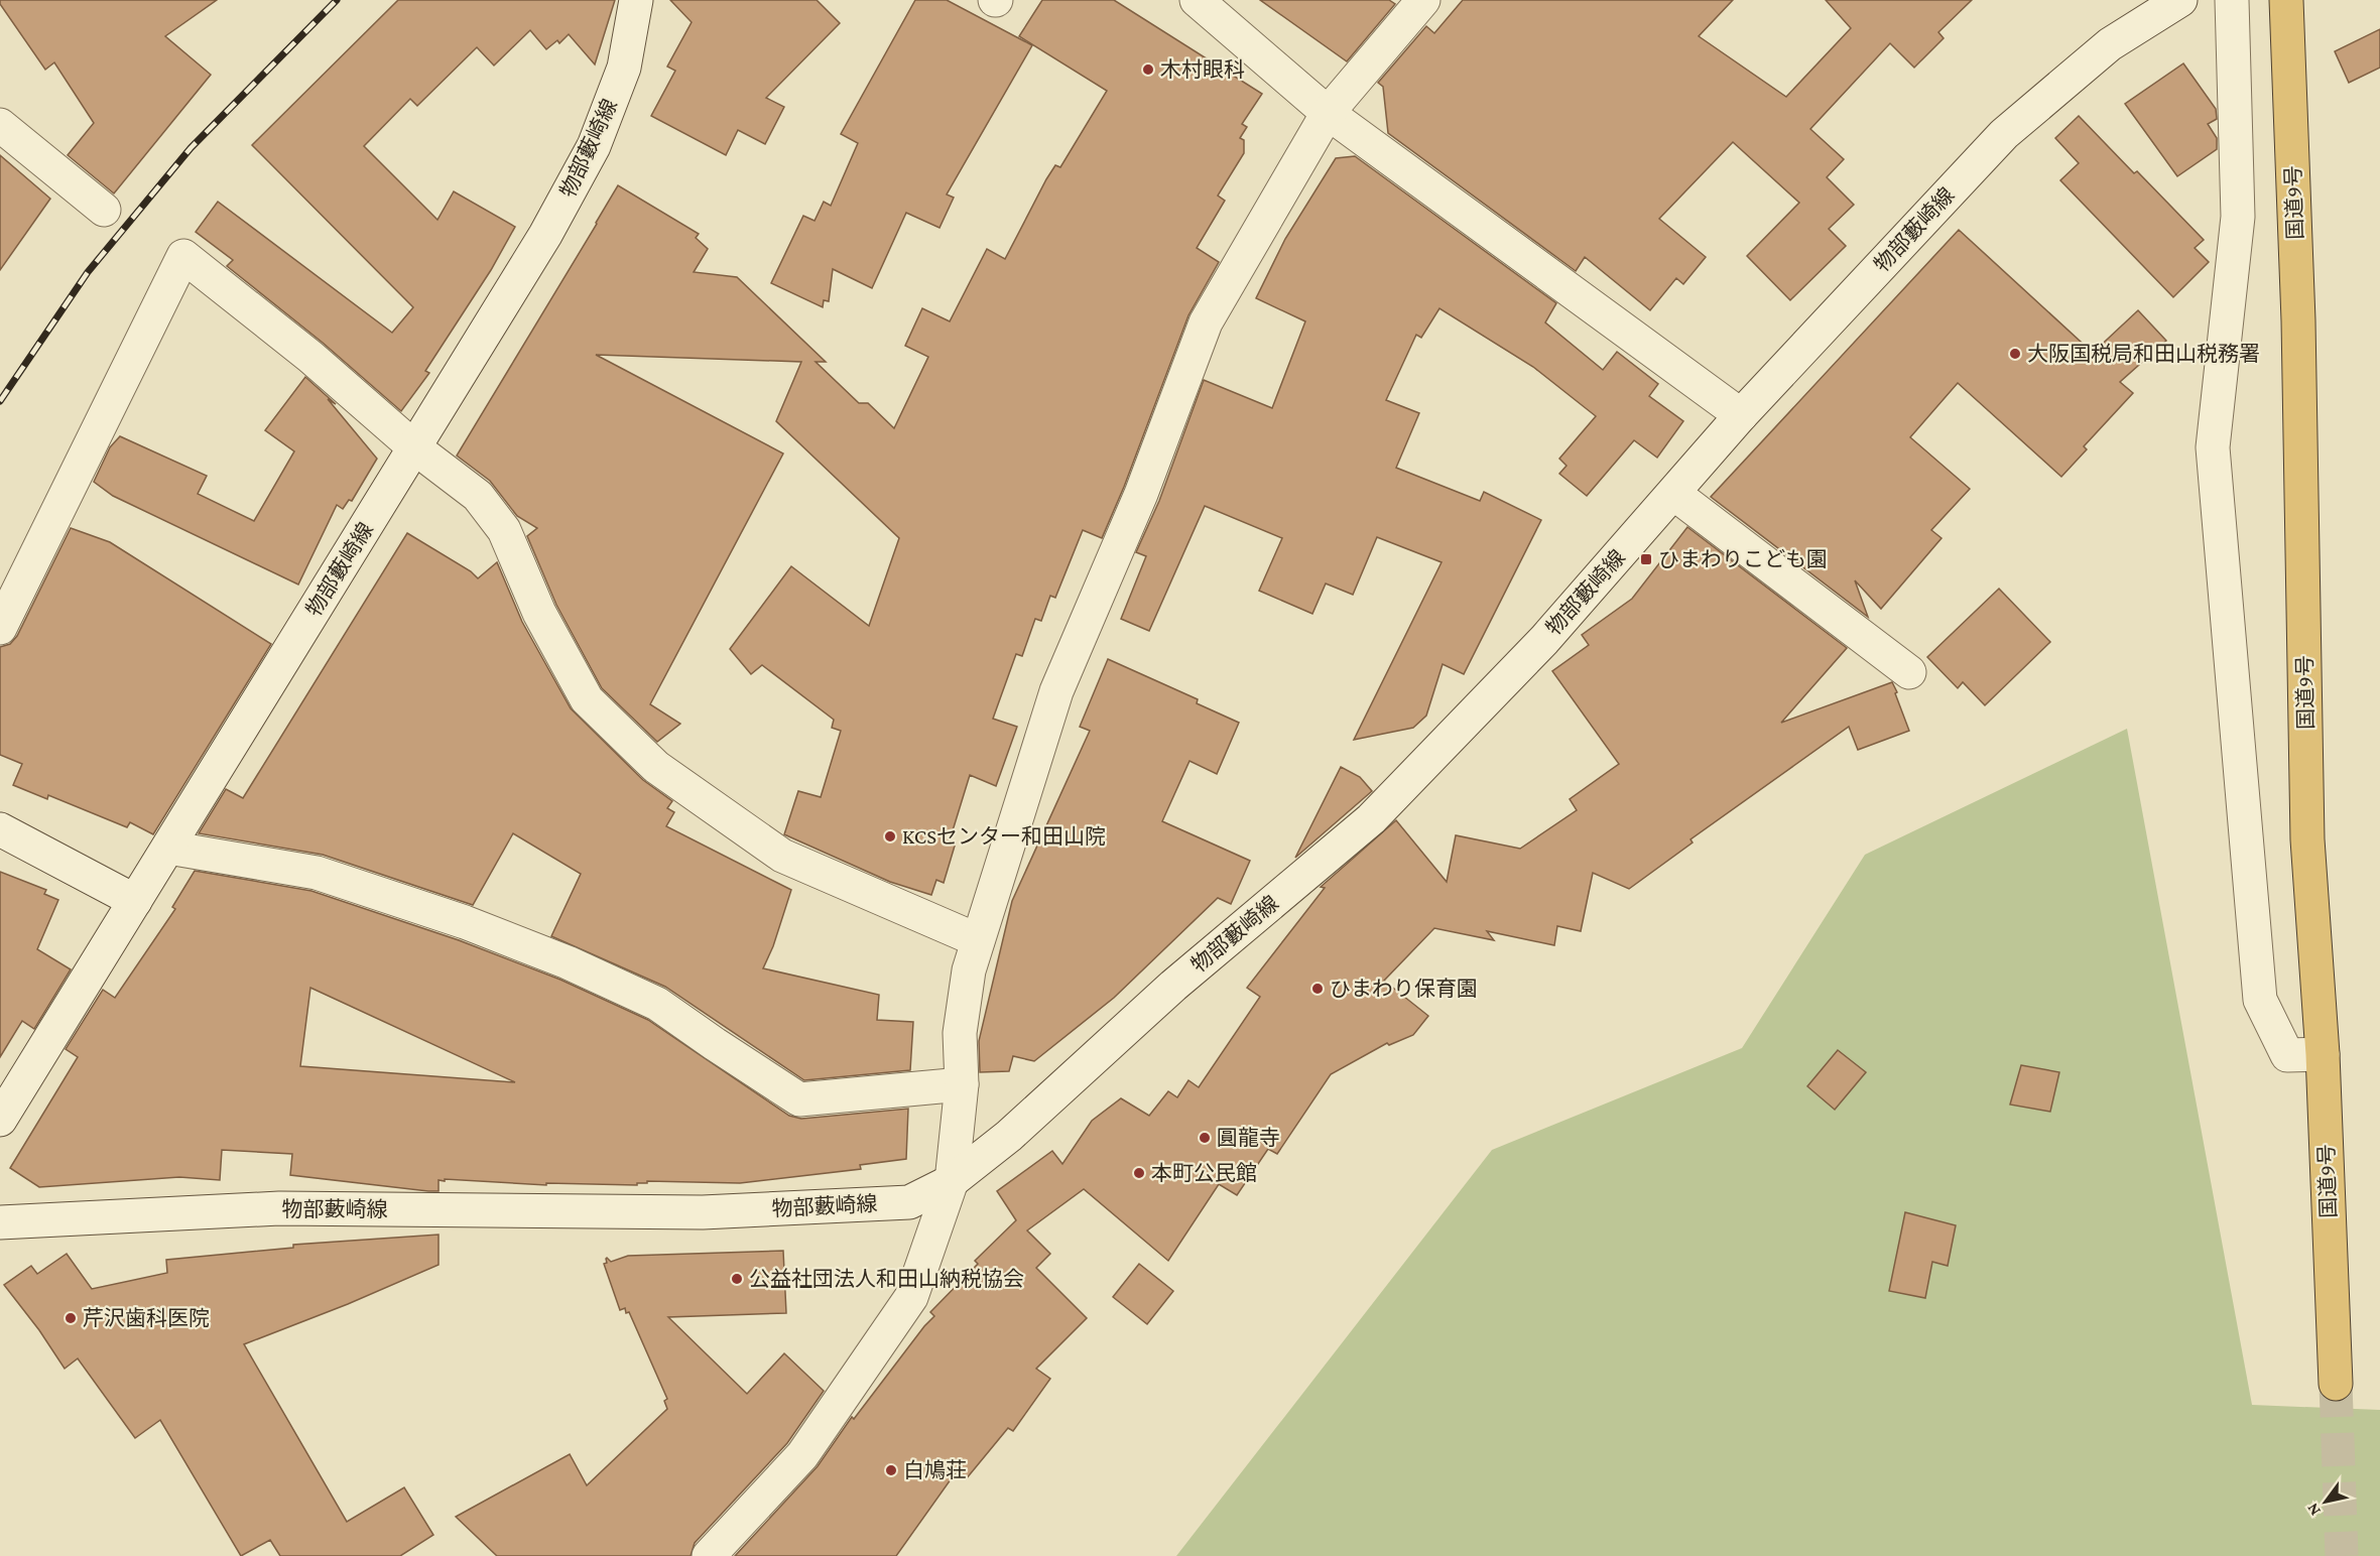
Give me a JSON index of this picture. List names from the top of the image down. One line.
{"streets":{"highway":["国道9号"],"street":["物部藪崎線"]},"places":{"other":["木村眼科","大阪国税局和田山税務署","KCSセンター和田山院","ひまわり保育園","圓龍寺","本町公民館","公益社団法人和田山納税協会","芹沢歯科医院","白鳩荘"],"transit":["ひまわりこども園"]},"north":"bottom left"}
